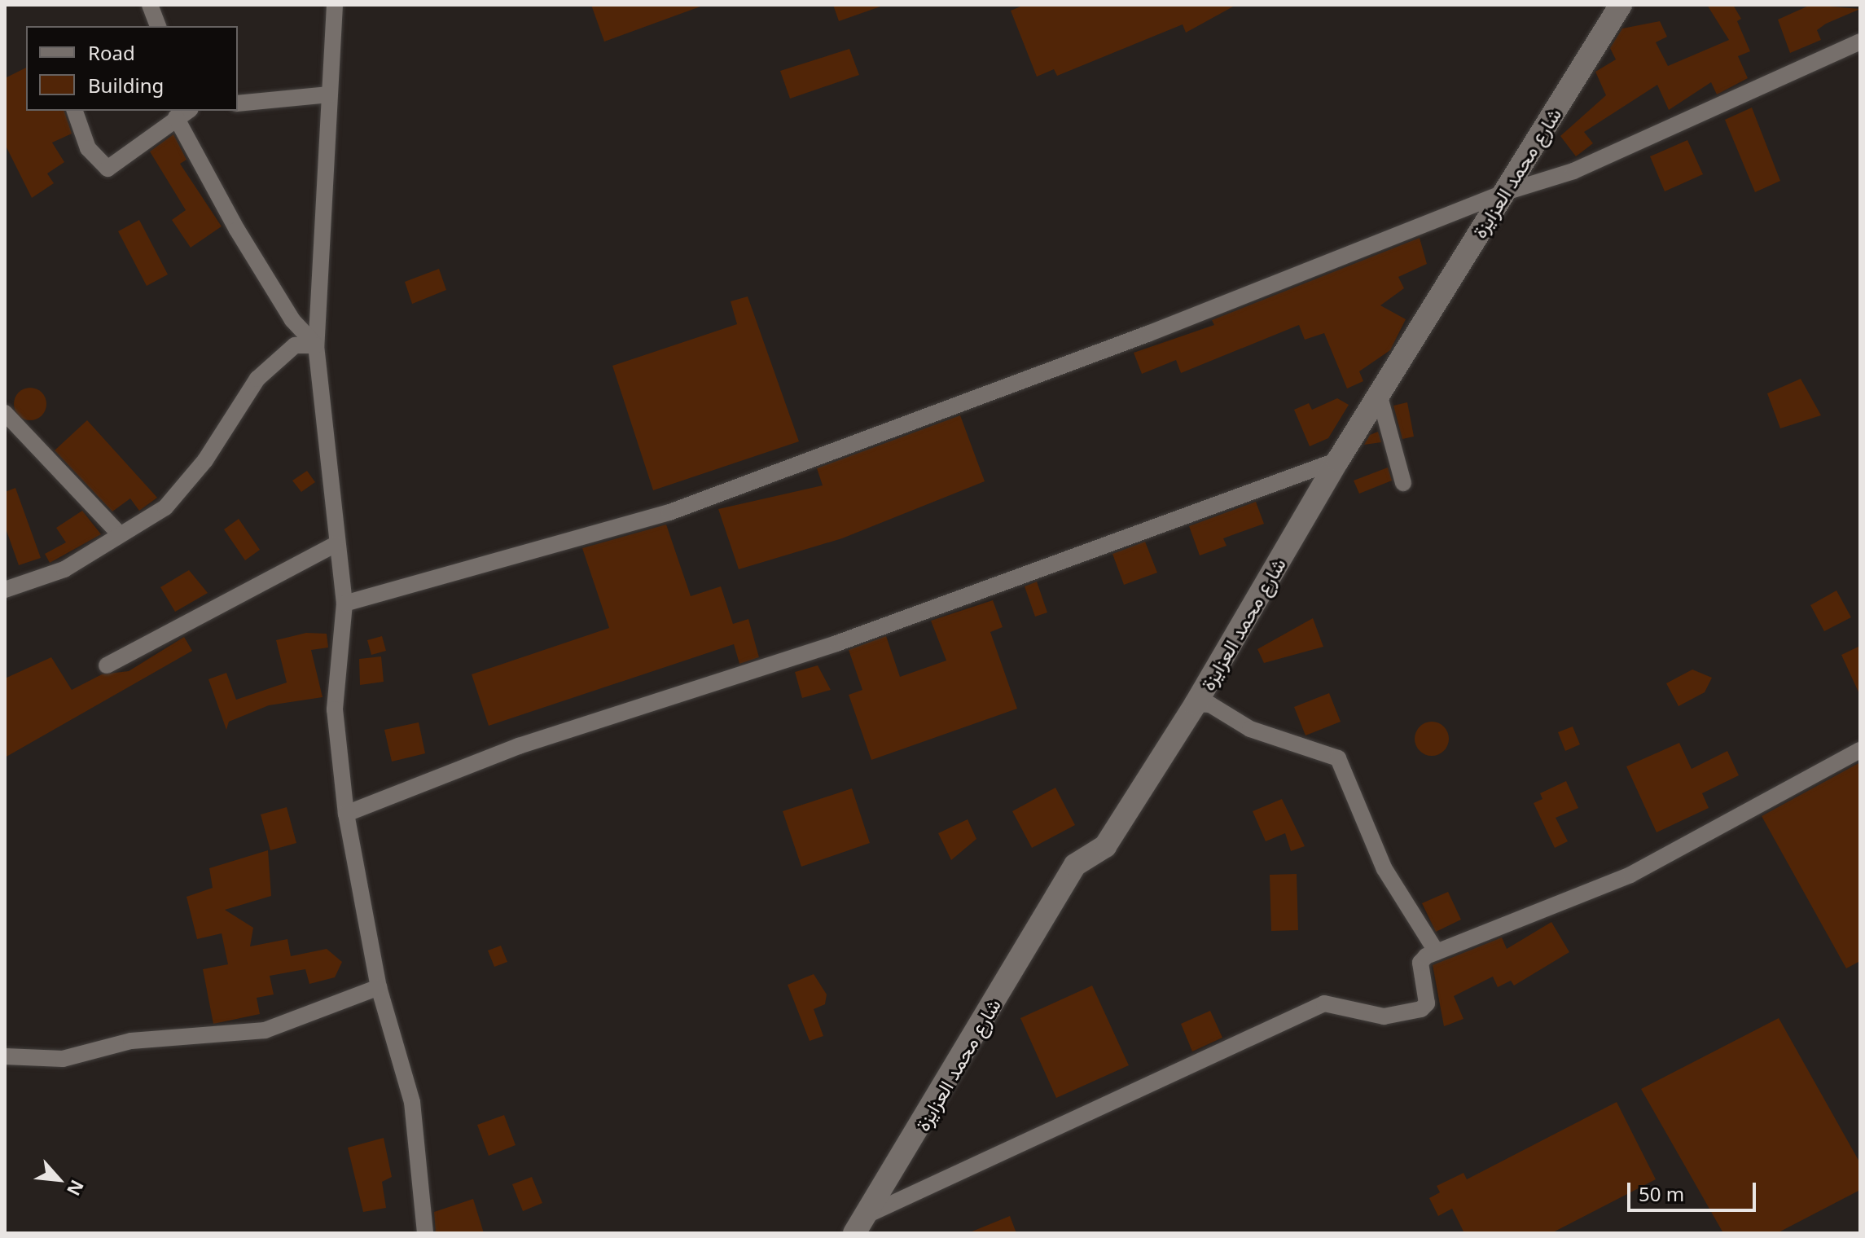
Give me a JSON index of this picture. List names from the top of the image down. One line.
{"streets":{"main road":["شارع محمد العزايزة"]},"legend":["Road","Building"],"scale_bar":"50 m","north":"bottom right"}
